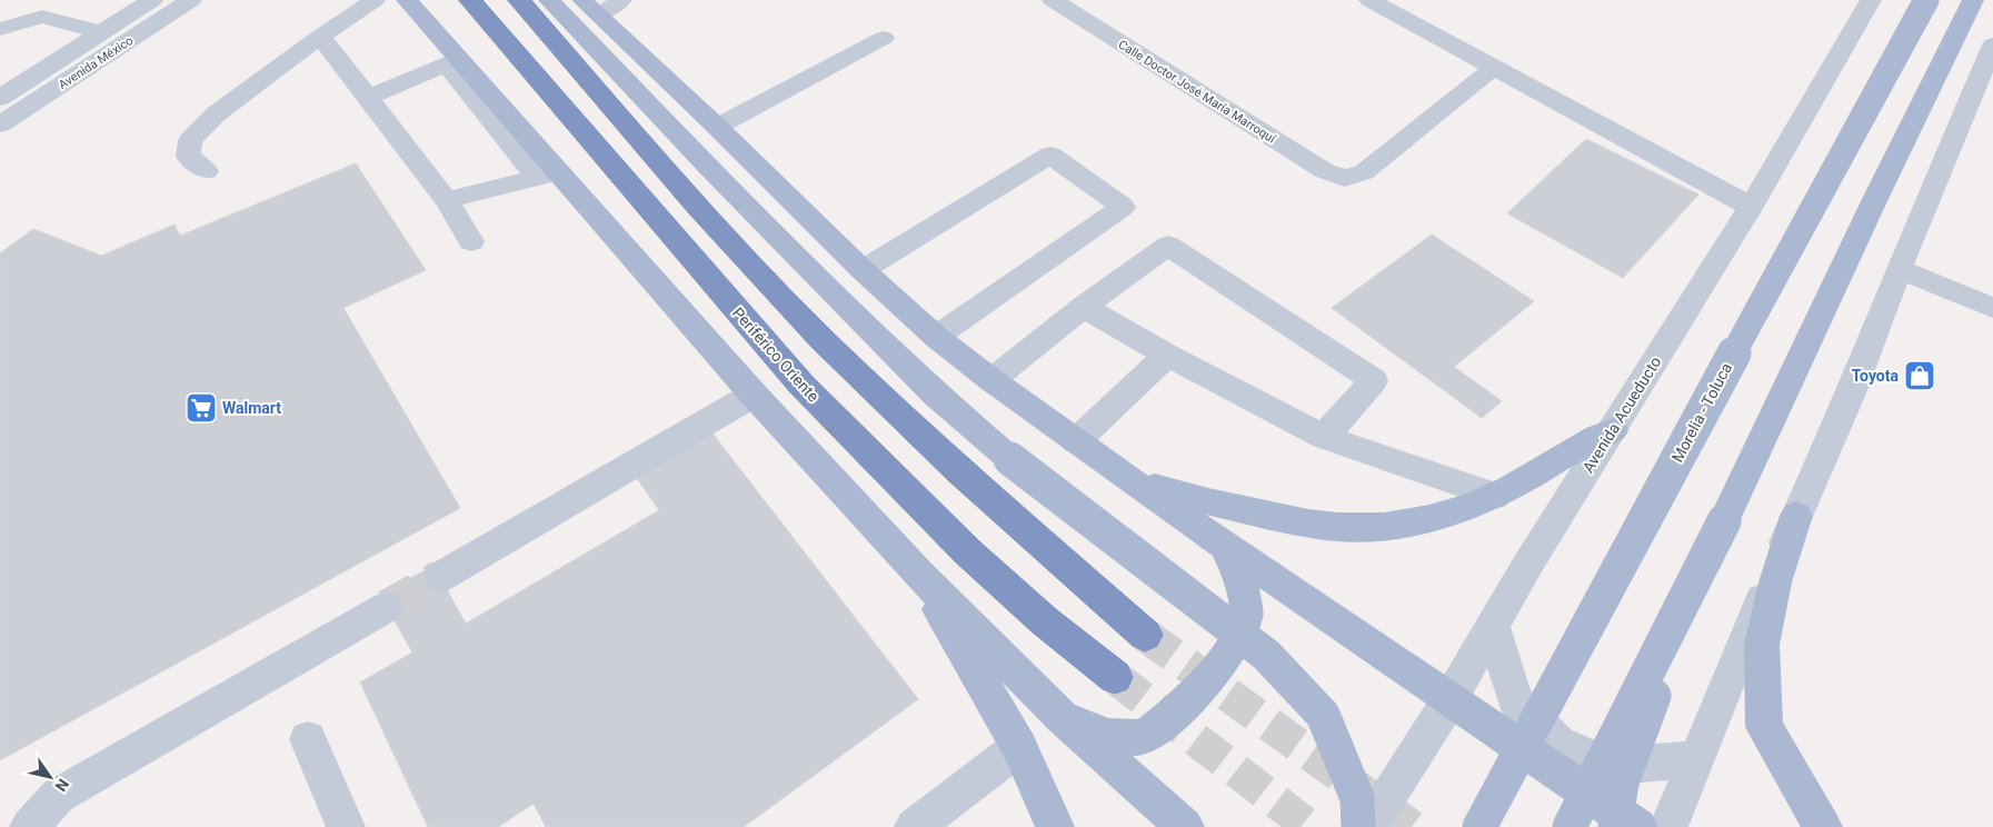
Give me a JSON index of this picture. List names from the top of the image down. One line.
{"streets":{"highway":["Periférico Oriente"],"main road":["Morelia - Toluca"],"street":["Avenida México","Calle Doctor José María Marroquí","Avenida Acueducto"]},"places":{"shop":["Toyota"],"supermarket":["Walmart"]},"north":"bottom right"}
